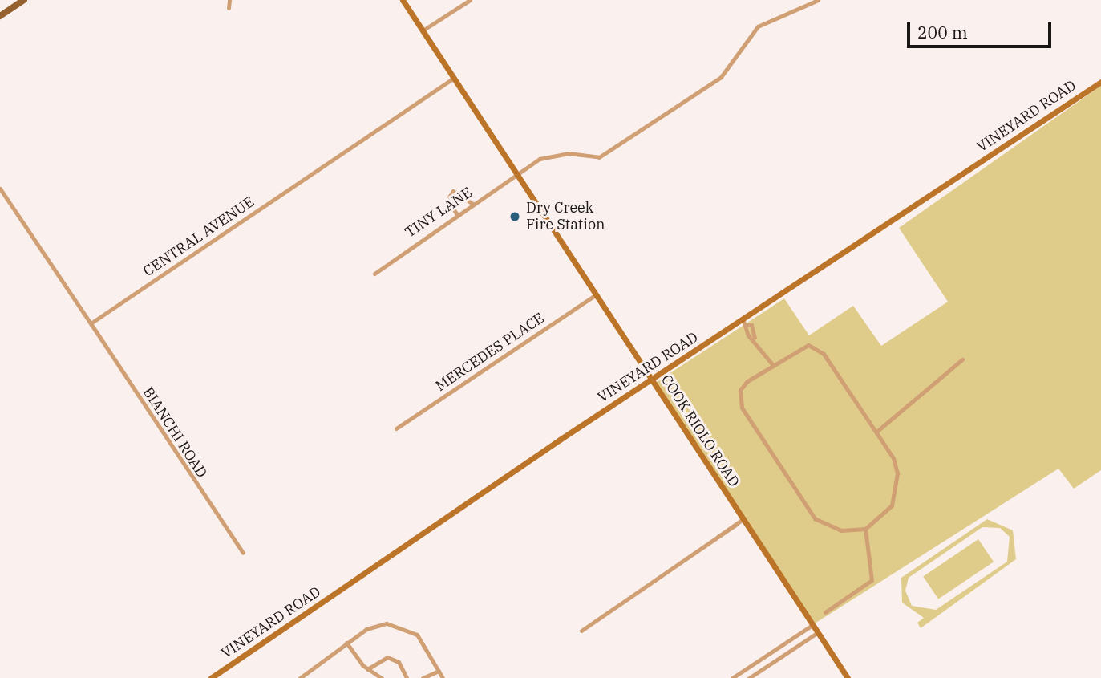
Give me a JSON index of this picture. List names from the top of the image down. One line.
{"streets":{"street":["VINEYARD ROAD","TINY LANE","CENTRAL AVENUE","MERCEDES PLACE","COOK RIOLO ROAD","BIANCHI ROAD"]},"crossings":[["VINEYARD ROAD","COOK RIOLO ROAD"],["TINY LANE","COOK RIOLO ROAD"],["CENTRAL AVENUE","COOK RIOLO ROAD"],["CENTRAL AVENUE","BIANCHI ROAD"],["MERCEDES PLACE","COOK RIOLO ROAD"]],"places":["Dry Creek Fire Station"],"scale_bar":"200 m"}
